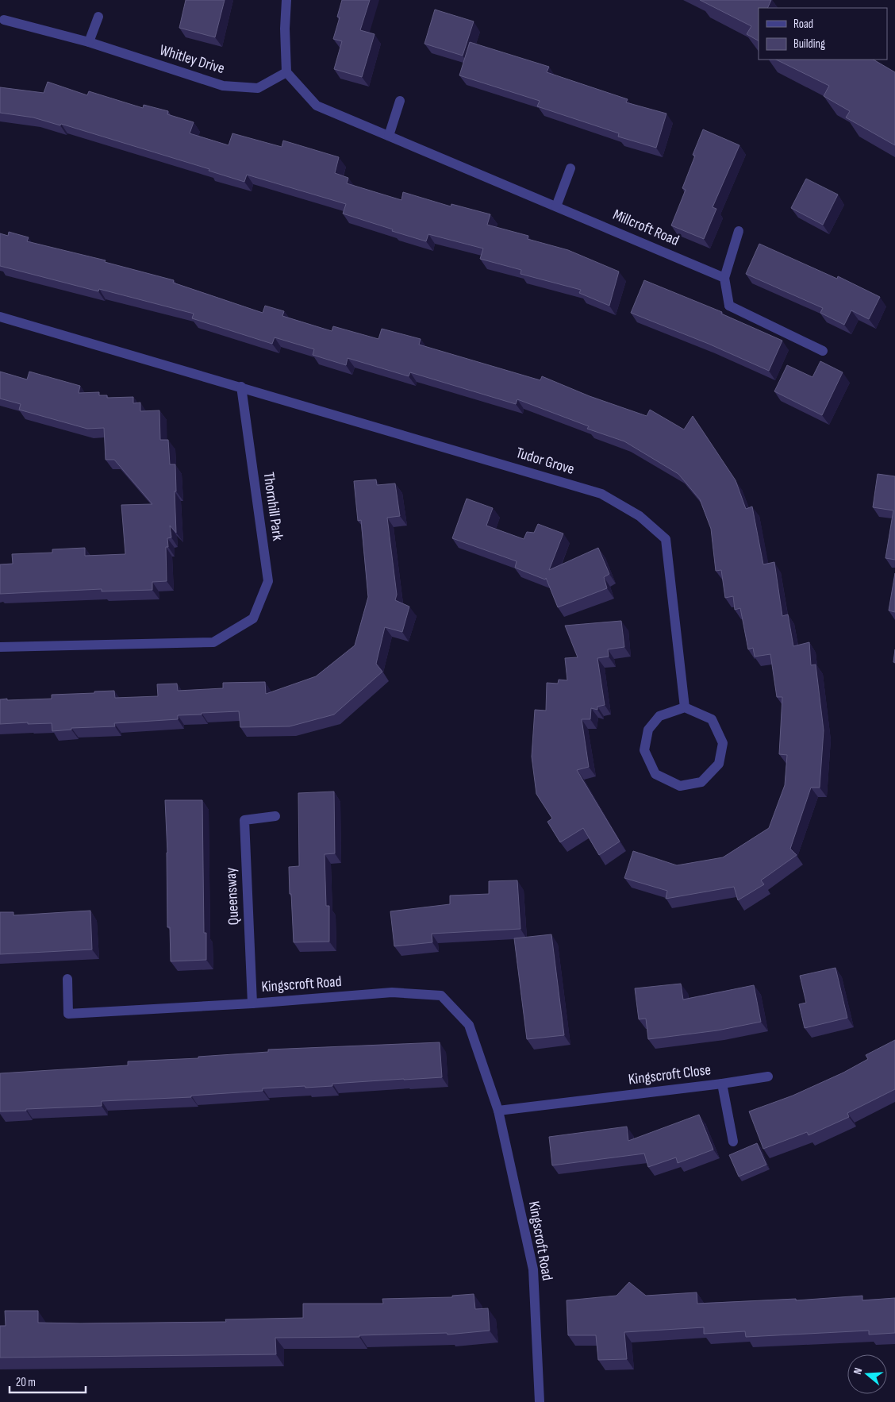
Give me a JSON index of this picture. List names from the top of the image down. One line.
{"streets":{"street":["Whitley Drive","Millcroft Road","Tudor Grove","Thornhill Park","Queensway","Kingscroft Road","Kingscroft Close"]},"crossings":[["Whitley Drive","Millcroft Road"],["Tudor Grove","Thornhill Park"],["Queensway","Kingscroft Road"],["Kingscroft Road","Kingscroft Close"]],"legend":["Road","Building"],"scale_bar":"20 m","north":"left"}
